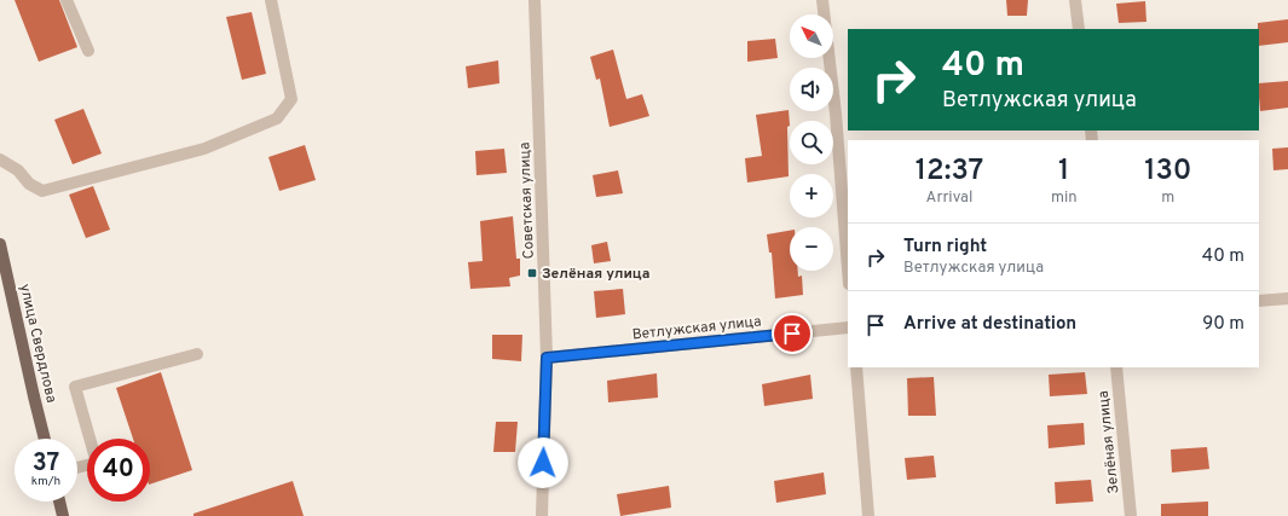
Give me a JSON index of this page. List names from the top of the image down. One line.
{"streets":{"main road":["улица Свердлова"],"street":["Советская улица","Ветлужская улица","Зелёная улица"]},"crossings":[["Советская улица","Ветлужская улица"]],"places":{"transit":["Зелёная улица"]},"north":"top left","page":{"map_buttons":["+","−"],"turn":["40 m","Ветлужская улица"],"eta":["12:37","Arrival","1","min","130","m"],"list":[{"name":"Turn right","note":"Ветлужская улица","value":"40 m"},{"name":"Arrive at destination","value":"90 m"}],"speed":"37 km/h","limit":"40"}}
